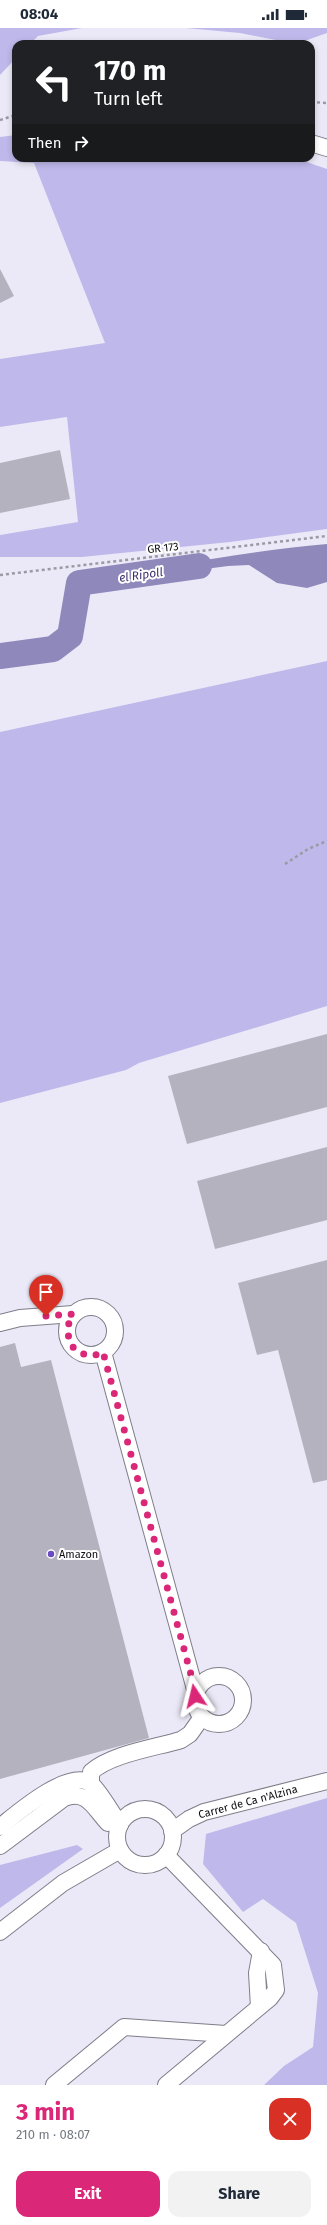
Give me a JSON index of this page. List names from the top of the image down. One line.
{"streets":{"street":["Carrer de Ca n'Alzina"],"path":["GR 173"]},"water":["el Ripoll"],"places":["Amazon"],"page":{"status":"08:04","turn":["170 m","Turn left"],"then":"Then","heading":["3 min","210 m · 08:07"],"buttons":["Exit","Share"]}}
